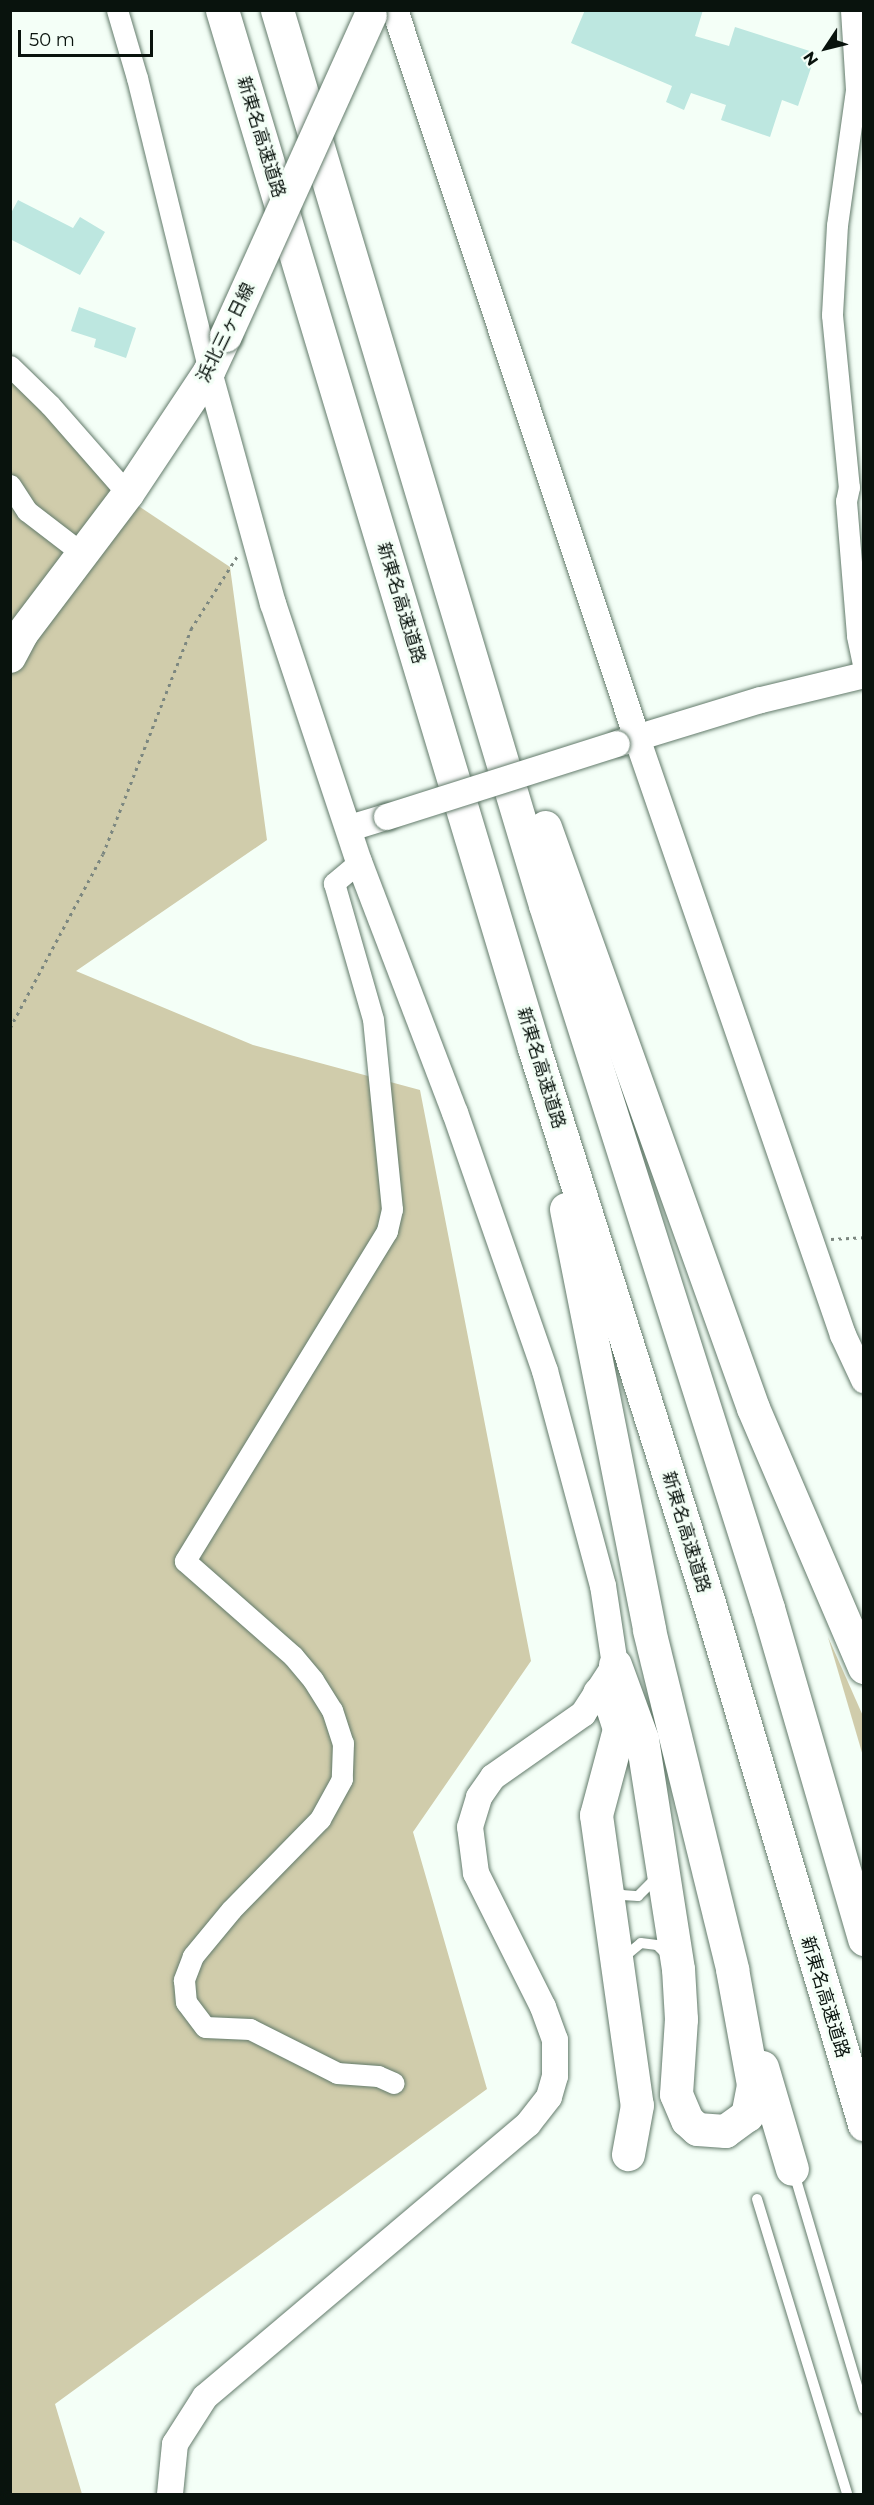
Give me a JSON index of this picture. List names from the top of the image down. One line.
{"streets":{"highway":["新東名高速道路"],"main road":["浜北三ヶ日線"]},"scale_bar":"50 m","north":"bottom left"}
